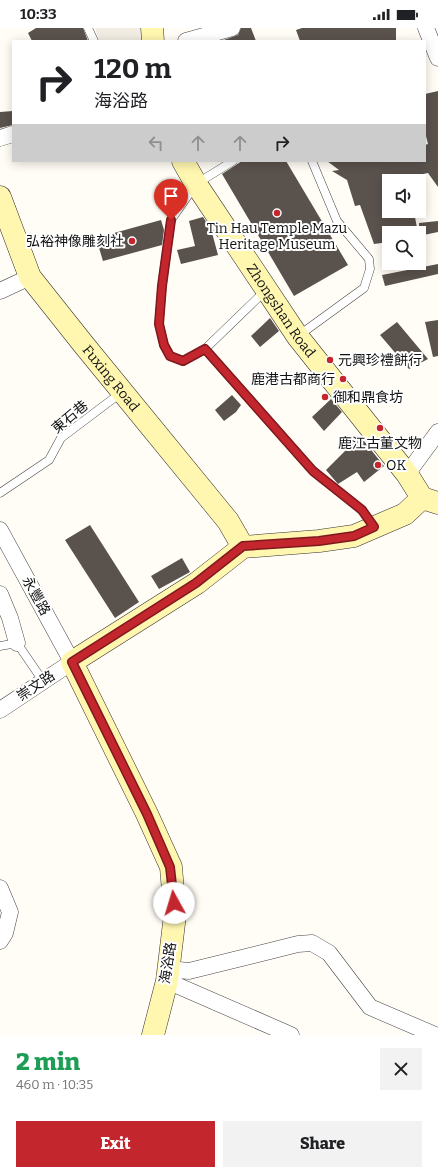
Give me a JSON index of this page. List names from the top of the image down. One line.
{"streets":{"street":["Zhongshan Road","Fuxing Road","永豐路","崇文路","海浴路"],"lane":["東石巷"]},"crossings":[["Fuxing Road","東石巷"],["永豐路","崇文路"],["永豐路","海浴路"],["崇文路","海浴路"]],"places":["Tin Hau Temple Mazu Heritage Museum","弘裕神像雕刻社","元興珍禮餅行","鹿港古都商行","御和鼎食坊","鹿江古董文物","OK"],"page":{"status":"10:33","turn":["120 m","海浴路"],"heading":["2 min","460 m · 10:35"],"buttons":["Exit","Share"]}}
